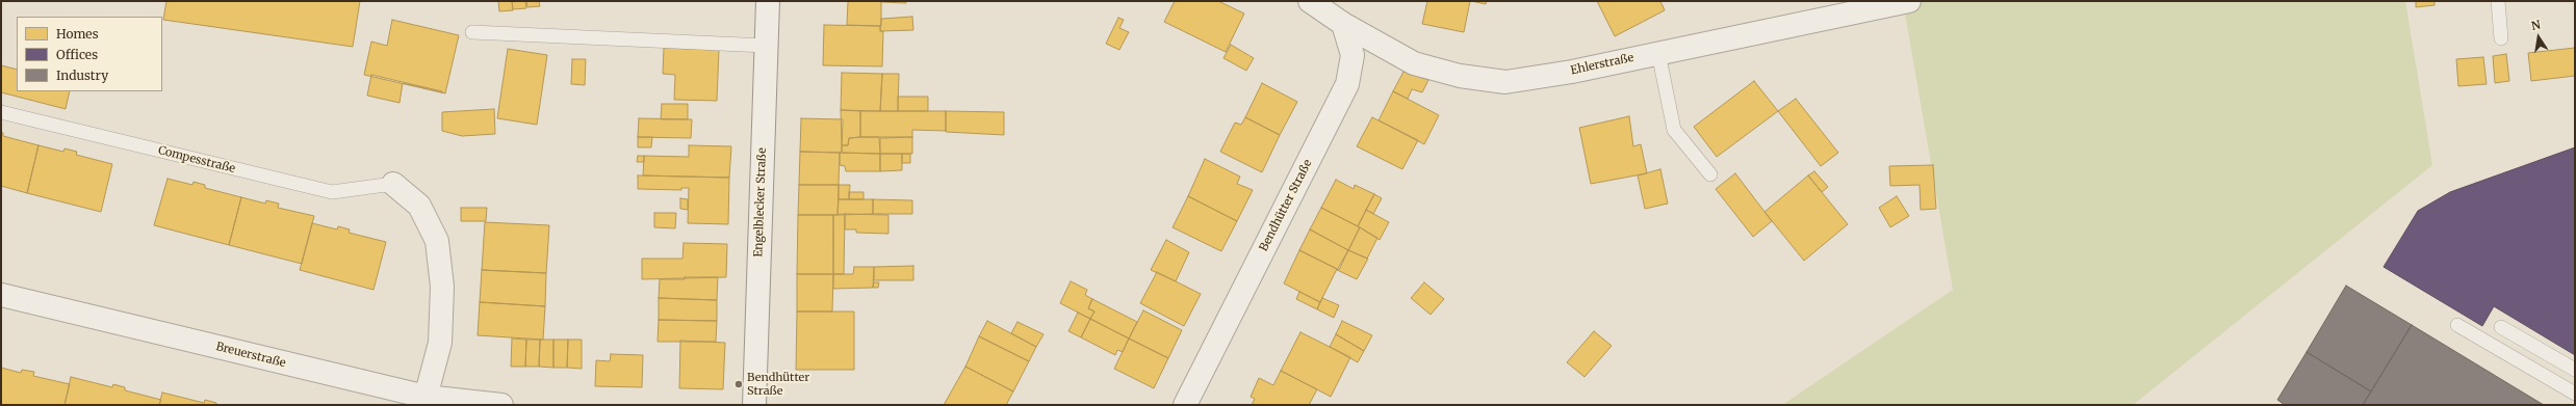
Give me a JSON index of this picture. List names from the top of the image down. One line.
{"streets":{"street":["Ehlerstraße","Engelblecker Straße","Bendhütter Straße","Breuerstraße"],"lane":["Compesstraße"]},"crossings":[["Ehlerstraße","Bendhütter Straße"]],"places":["Bendhütter Straße"],"legend":["Homes","Offices","Industry"],"north":"top"}
